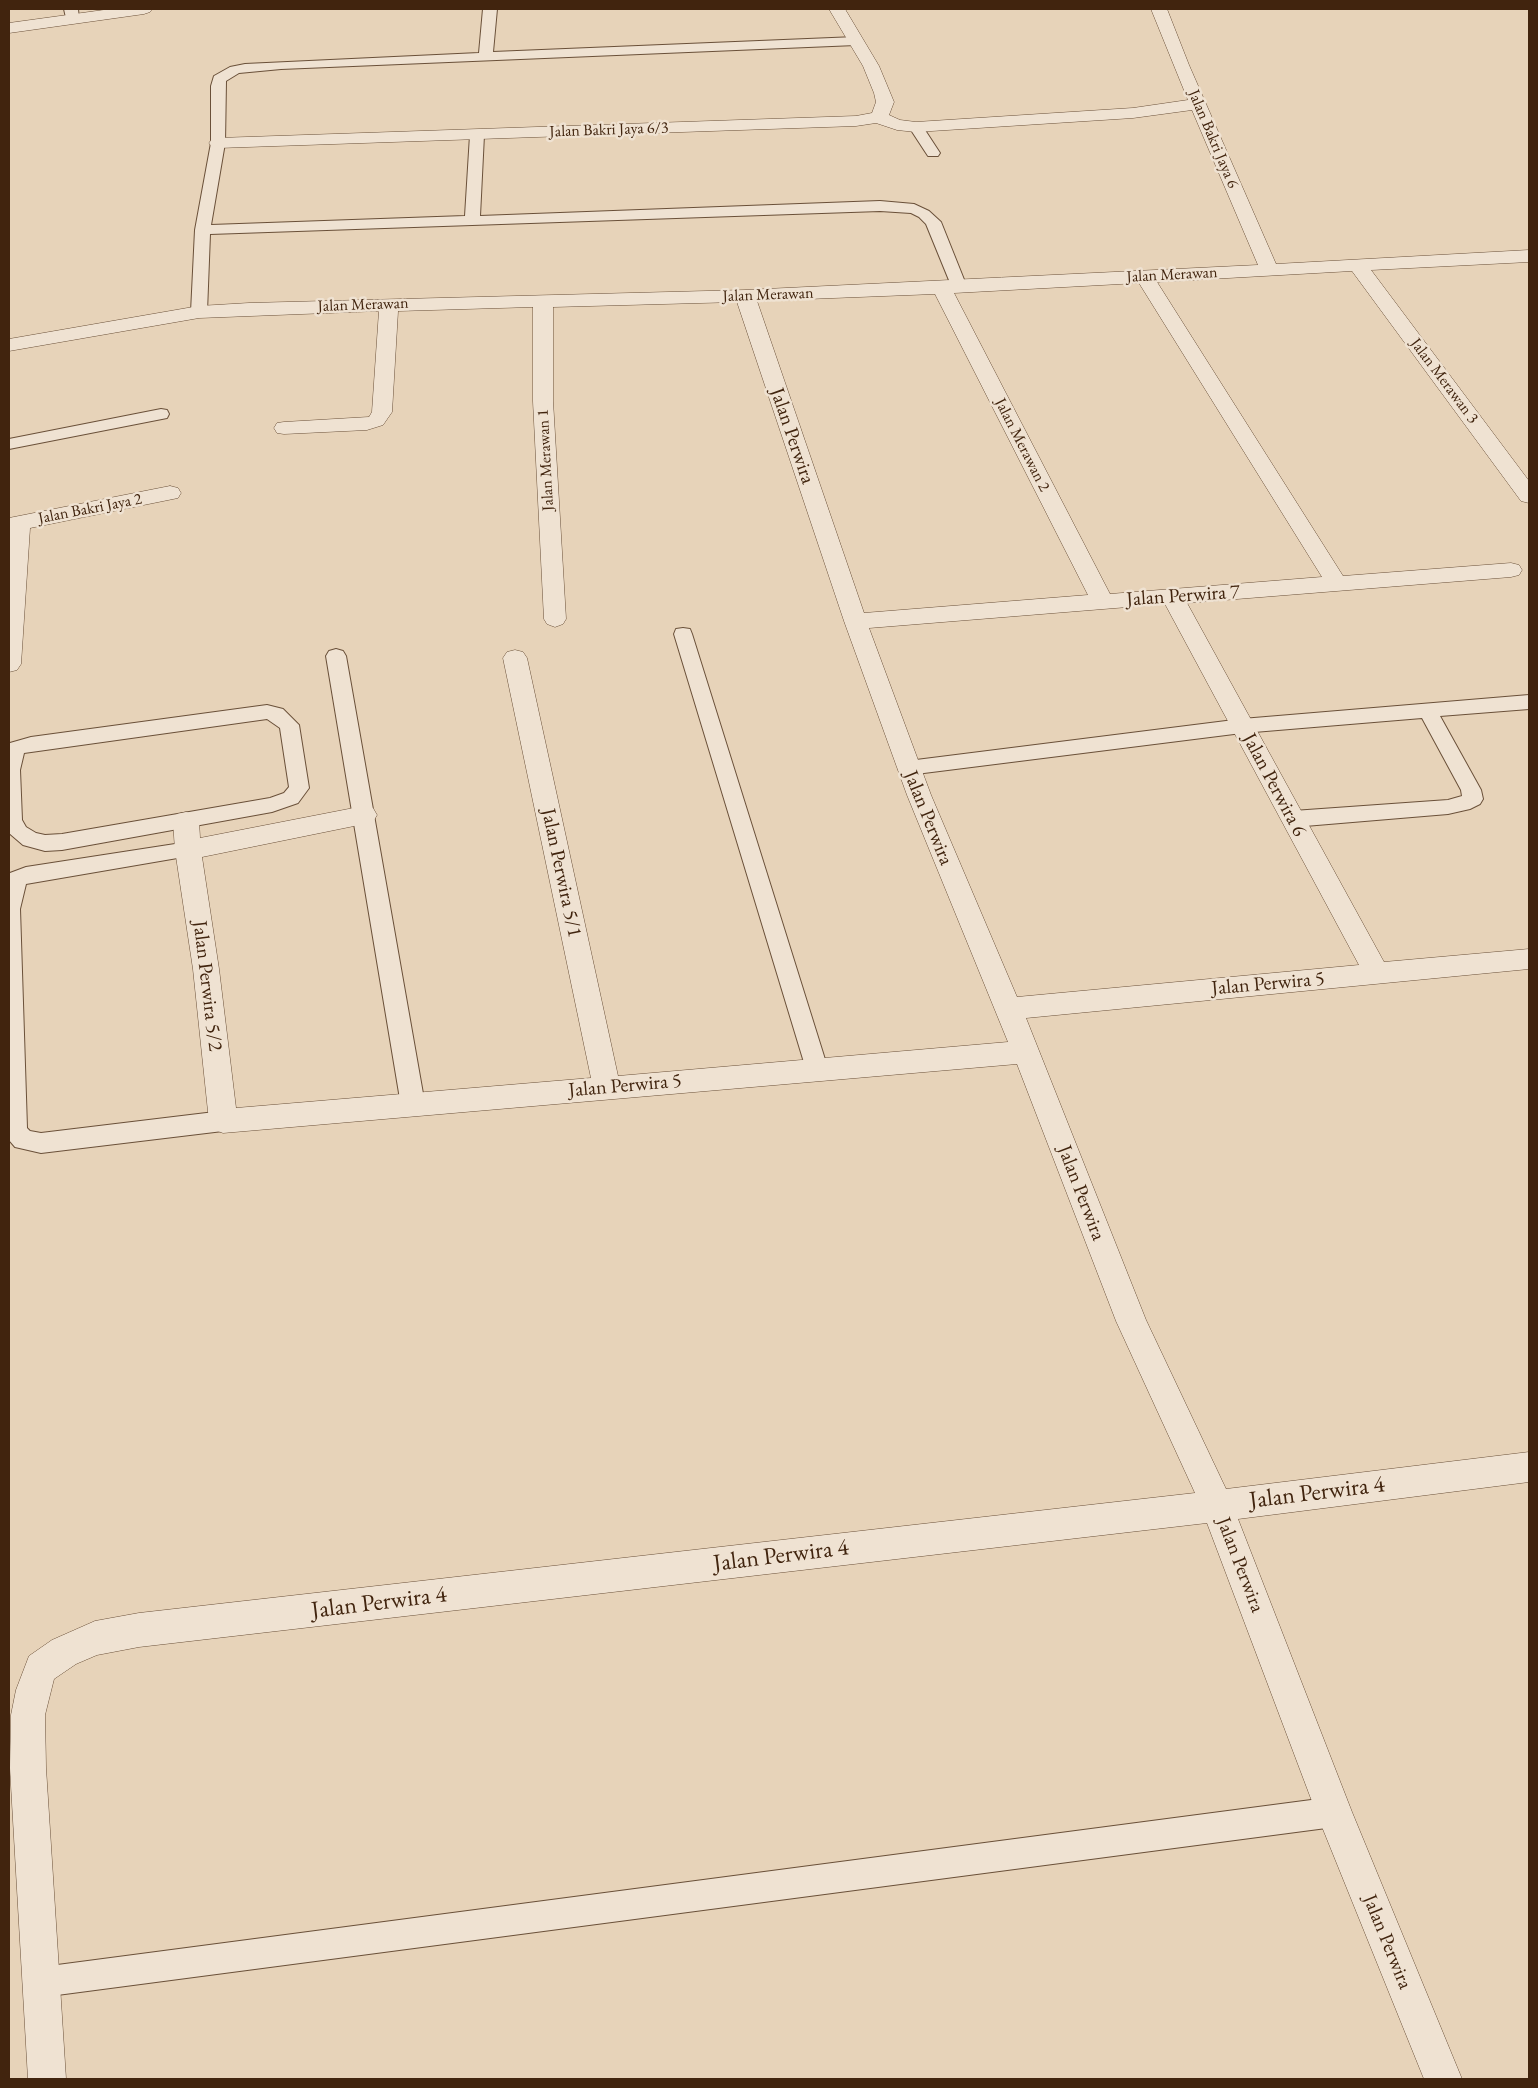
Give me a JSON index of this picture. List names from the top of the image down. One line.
{"streets":{"street":["Jalan Bakri Jaya 6/3","Jalan Bakri Jaya 6","Jalan Merawan","Jalan Merawan 3","Jalan Perwira","Jalan Merawan 2","Jalan Merawan 1","Jalan Bakri Jaya 2","Jalan Perwira 7","Jalan Perwira 6","Jalan Perwira 5/1","Jalan Perwira 5","Jalan Perwira 5/2","Jalan Perwira 4"]},"crossings":[["Jalan Bakri Jaya 6","Jalan Merawan"],["Jalan Merawan","Jalan Merawan 3"],["Jalan Merawan","Jalan Perwira"],["Jalan Merawan","Jalan Merawan 2"],["Jalan Merawan","Jalan Merawan 1"],["Jalan Perwira","Jalan Perwira 7"],["Jalan Perwira","Jalan Perwira 5"],["Jalan Perwira","Jalan Perwira 4"],["Jalan Merawan 2","Jalan Perwira 7"],["Jalan Perwira 7","Jalan Perwira 6"],["Jalan Perwira 6","Jalan Perwira 5"],["Jalan Perwira 5/1","Jalan Perwira 5"],["Jalan Perwira 5","Jalan Perwira 5/2"]]}
